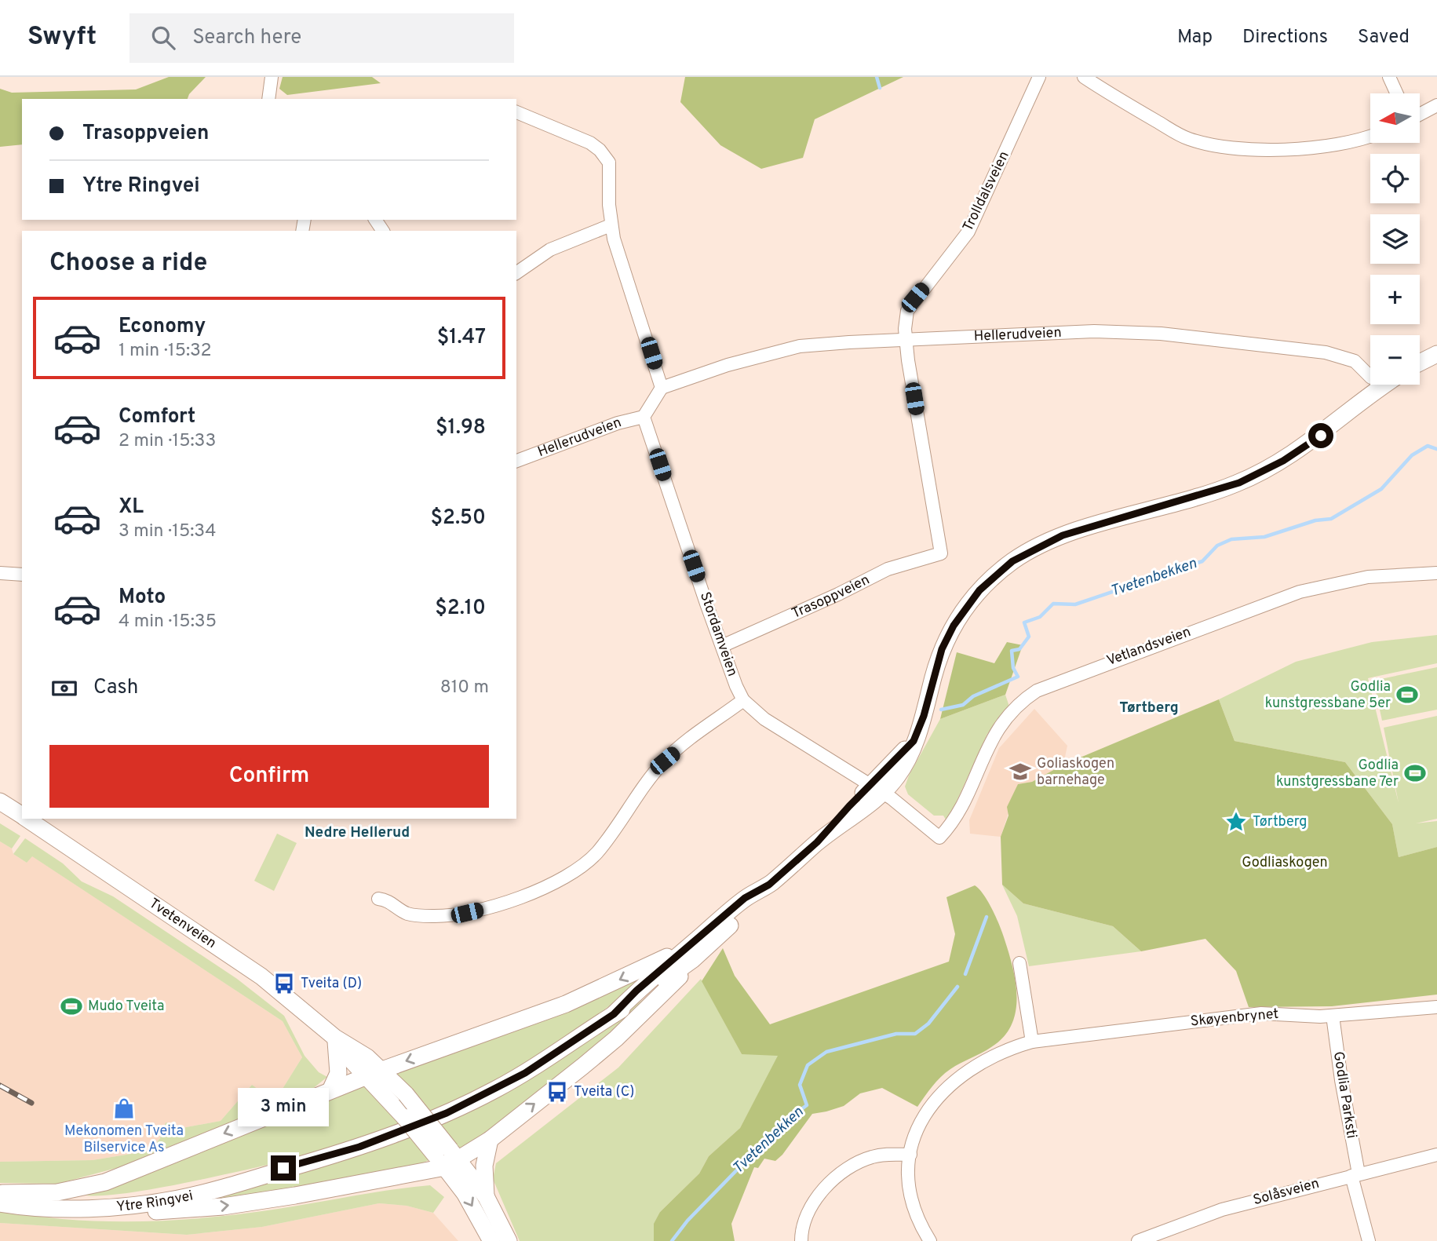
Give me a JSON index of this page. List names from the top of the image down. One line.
{"streets":{"main road":["Tvetenveien","Ytre Ringvei"],"street":["Trolldalsveien","Hellerudveien","Trasoppveien","Stordamveien","Vetlandsveien","Skøyenbrynet","Godlia Parksti","Solåsveien"]},"crossings":[["Trolldalsveien","Hellerudveien"],["Trolldalsveien","Trasoppveien"],["Hellerudveien","Stordamveien"],["Trasoppveien","Stordamveien"],["Stordamveien","Vetlandsveien"],["Stordamveien","Ytre Ringvei"],["Skøyenbrynet","Godlia Parksti"],["Godlia Parksti","Solåsveien"]],"districts":["Tørtberg","Nedre Hellerud"],"water":["Tvetenbekken"],"parks":["Godliaskogen"],"places":{"sports":["Godlia kunstgressbane 5er","Godlia kunstgressbane 7er","Mudo Tveita"],"school or university":["Goliaskogen barnehage"],"place":["Tørtberg"],"bus stop":["Tveita (D)","Tveita (C)"],"shop":["Mekonomen Tveita Bilservice As"]},"north":"left","page":{"header":"Swyft","search":"Search here","nav":["Map","Directions","Saved"],"map_buttons":["+","−"],"banner":["Trasoppveien","Ytre Ringvei"],"heading":"Choose a ride","list":[{"name":"Economy","note":"1 min · 15:32","value":"$1.47"},{"name":"Comfort","note":"2 min · 15:33","value":"$1.98"},{"name":"XL","note":"3 min · 15:34","value":"$2.50"},{"name":"Moto","note":"4 min · 15:35","value":"$2.10"}],"pay":["Cash","810 m"],"buttons":"Confirm","bubble":"3 min"}}
